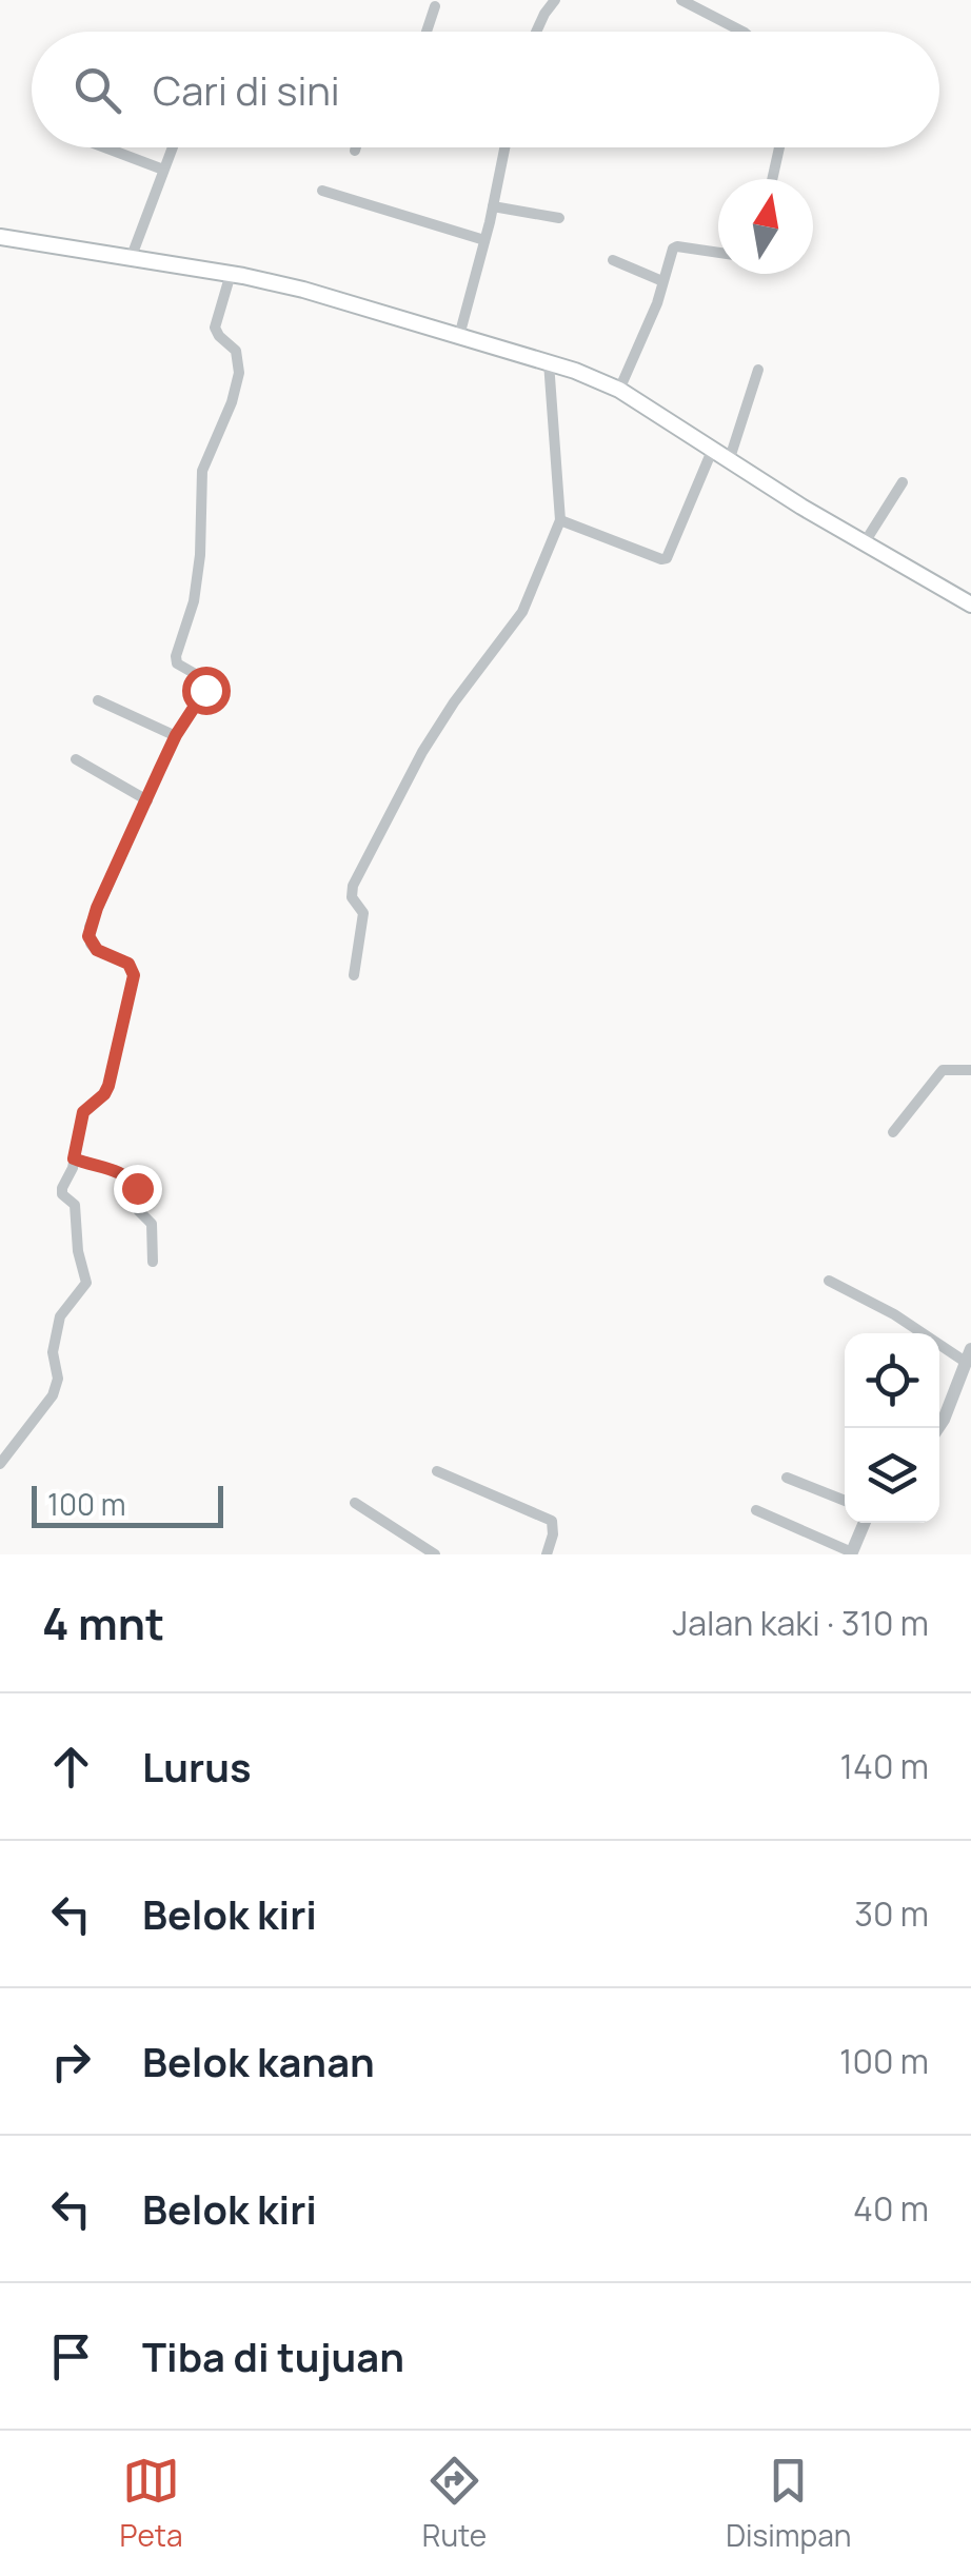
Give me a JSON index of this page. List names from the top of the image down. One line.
{"scale_bar":"100 m","north":"top","page":{"search":"Cari di sini","scale":"100 m","heading":["4 mnt","Jalan kaki · 310 m"],"list":[["Lurus","140 m"],["Belok kiri","30 m"],["Belok kanan","100 m"],["Belok kiri","40 m"],"Tiba di tujuan"],"nav":["Peta","Rute","Disimpan"]}}
